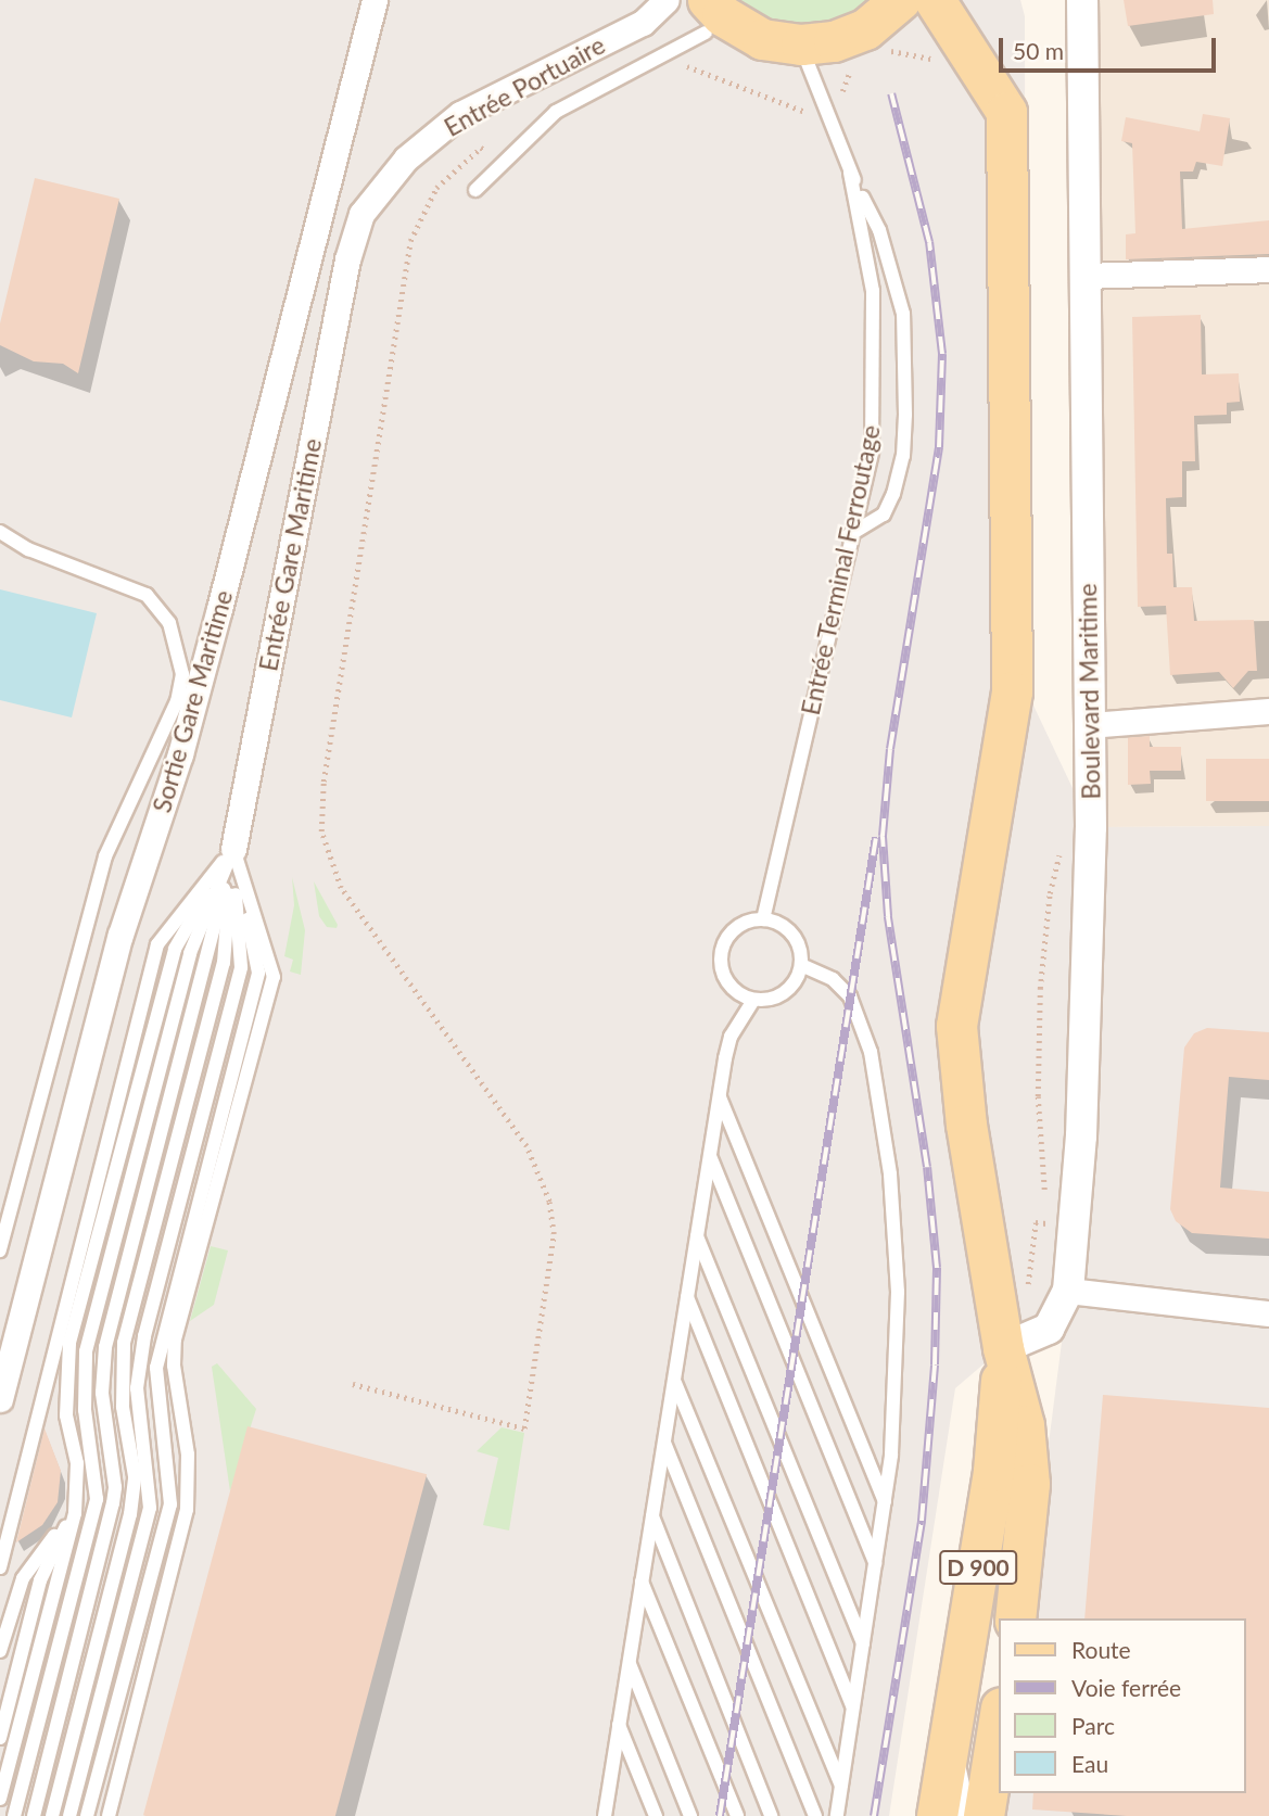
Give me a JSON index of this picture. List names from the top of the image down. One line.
{"streets":{"main road":["D 900"],"street":["Entrée Portuaire","Entrée Gare Maritime","Boulevard Maritime","Sortie Gare Maritime"],"lane":["Entrée Terminal Ferroutage"]},"crossings":[["Entrée Portuaire","Entrée Gare Maritime"],["Boulevard Maritime","D 900"]],"legend":["Route","Voie ferrée","Parc","Eau"],"scale_bar":"50 m"}
